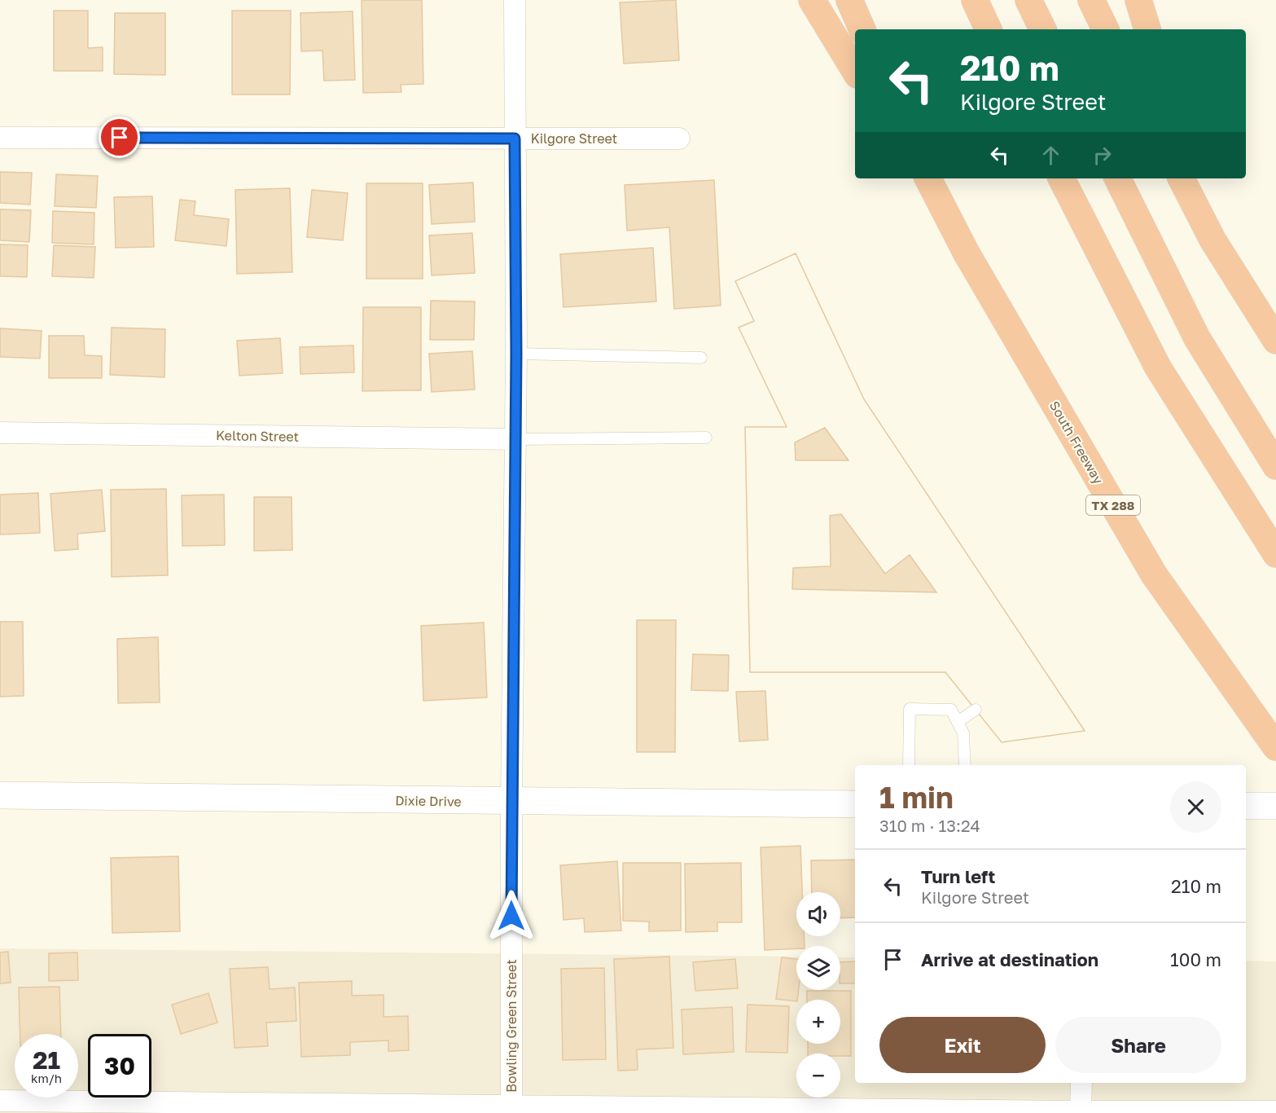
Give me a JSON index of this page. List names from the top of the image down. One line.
{"streets":{"highway":["South Freeway","TX 288"],"street":["Kilgore Street","Kelton Street","Dixie Drive","Bowling Green Street"]},"crossings":[["Kilgore Street","Bowling Green Street"],["Kelton Street","Bowling Green Street"],["Dixie Drive","Bowling Green Street"]],"page":{"turn":["210 m","Kilgore Street"],"heading":["1 min","310 m · 13:24"],"list":[{"name":"Turn left","note":"Kilgore Street","value":"210 m"},{"name":"Arrive at destination","value":"100 m"}],"map_buttons":["+","−"],"buttons":["Exit","Share"],"speed":"21 km/h","limit":"30"}}
